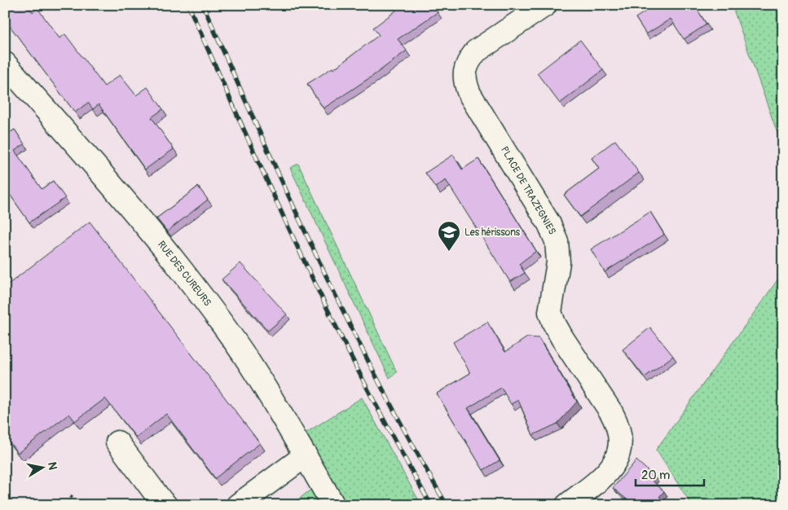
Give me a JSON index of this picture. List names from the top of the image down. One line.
{"streets":{"street":["PLACE DE TRAZEGNIES","RUE DES CUREURS"]},"places":{"school or university":["Les hérissons"]},"scale_bar":"20 m","north":"right"}
